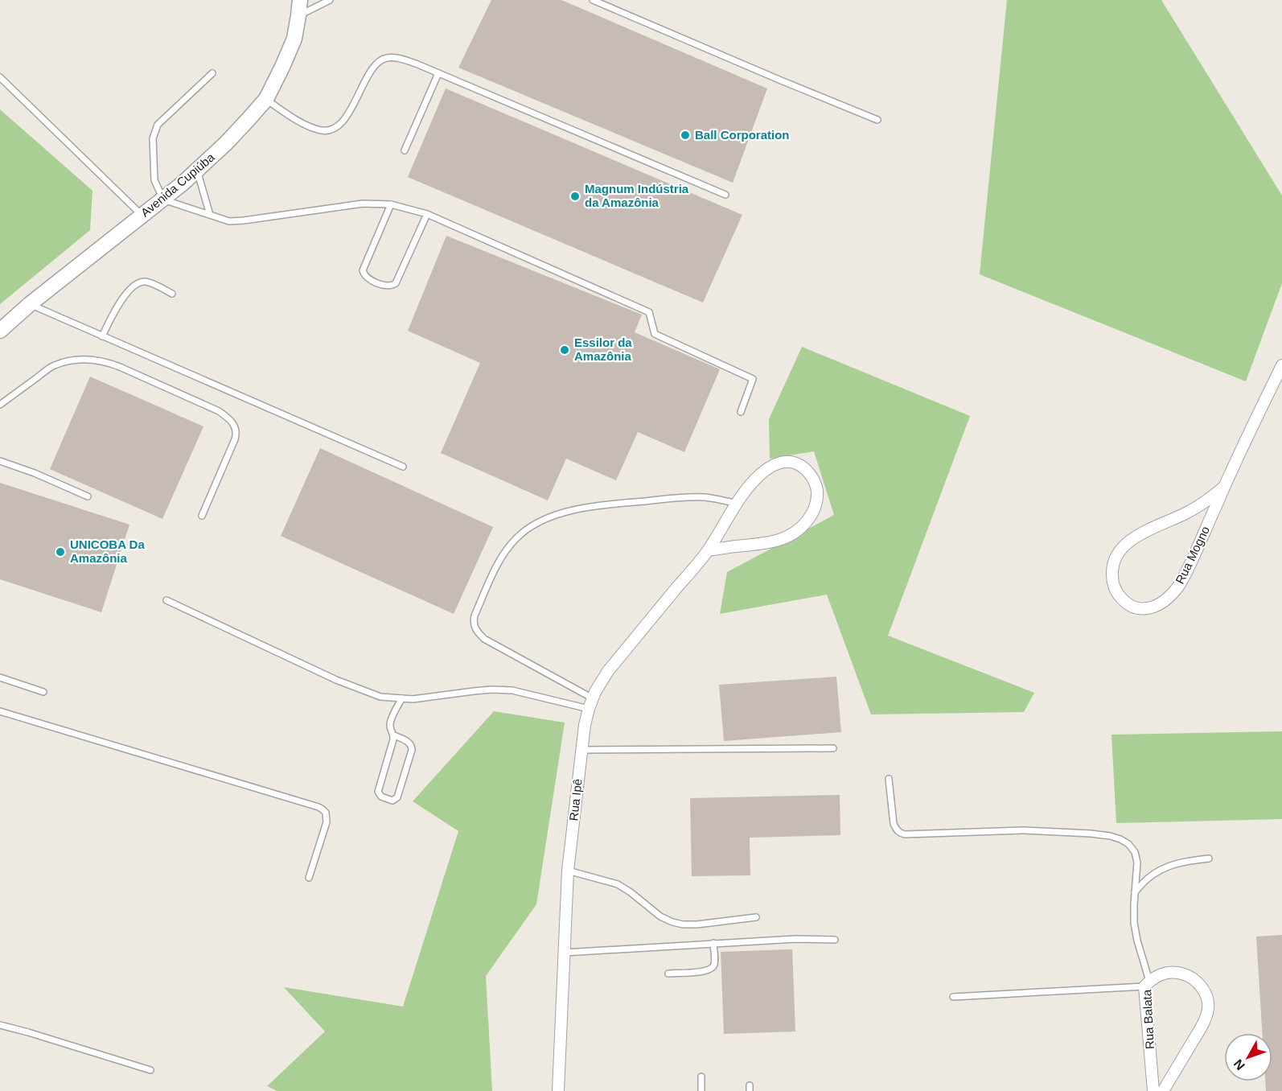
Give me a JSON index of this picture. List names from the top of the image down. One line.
{"streets":{"street":["Avenida Cupiúba","Rua Mogno","Rua Ipê","Rua Balata"]},"places":["Ball Corporation","Magnum Indústria da Amazônia","Essilor da Amazônia","UNICOBA Da Amazônia"],"north":"bottom left"}
